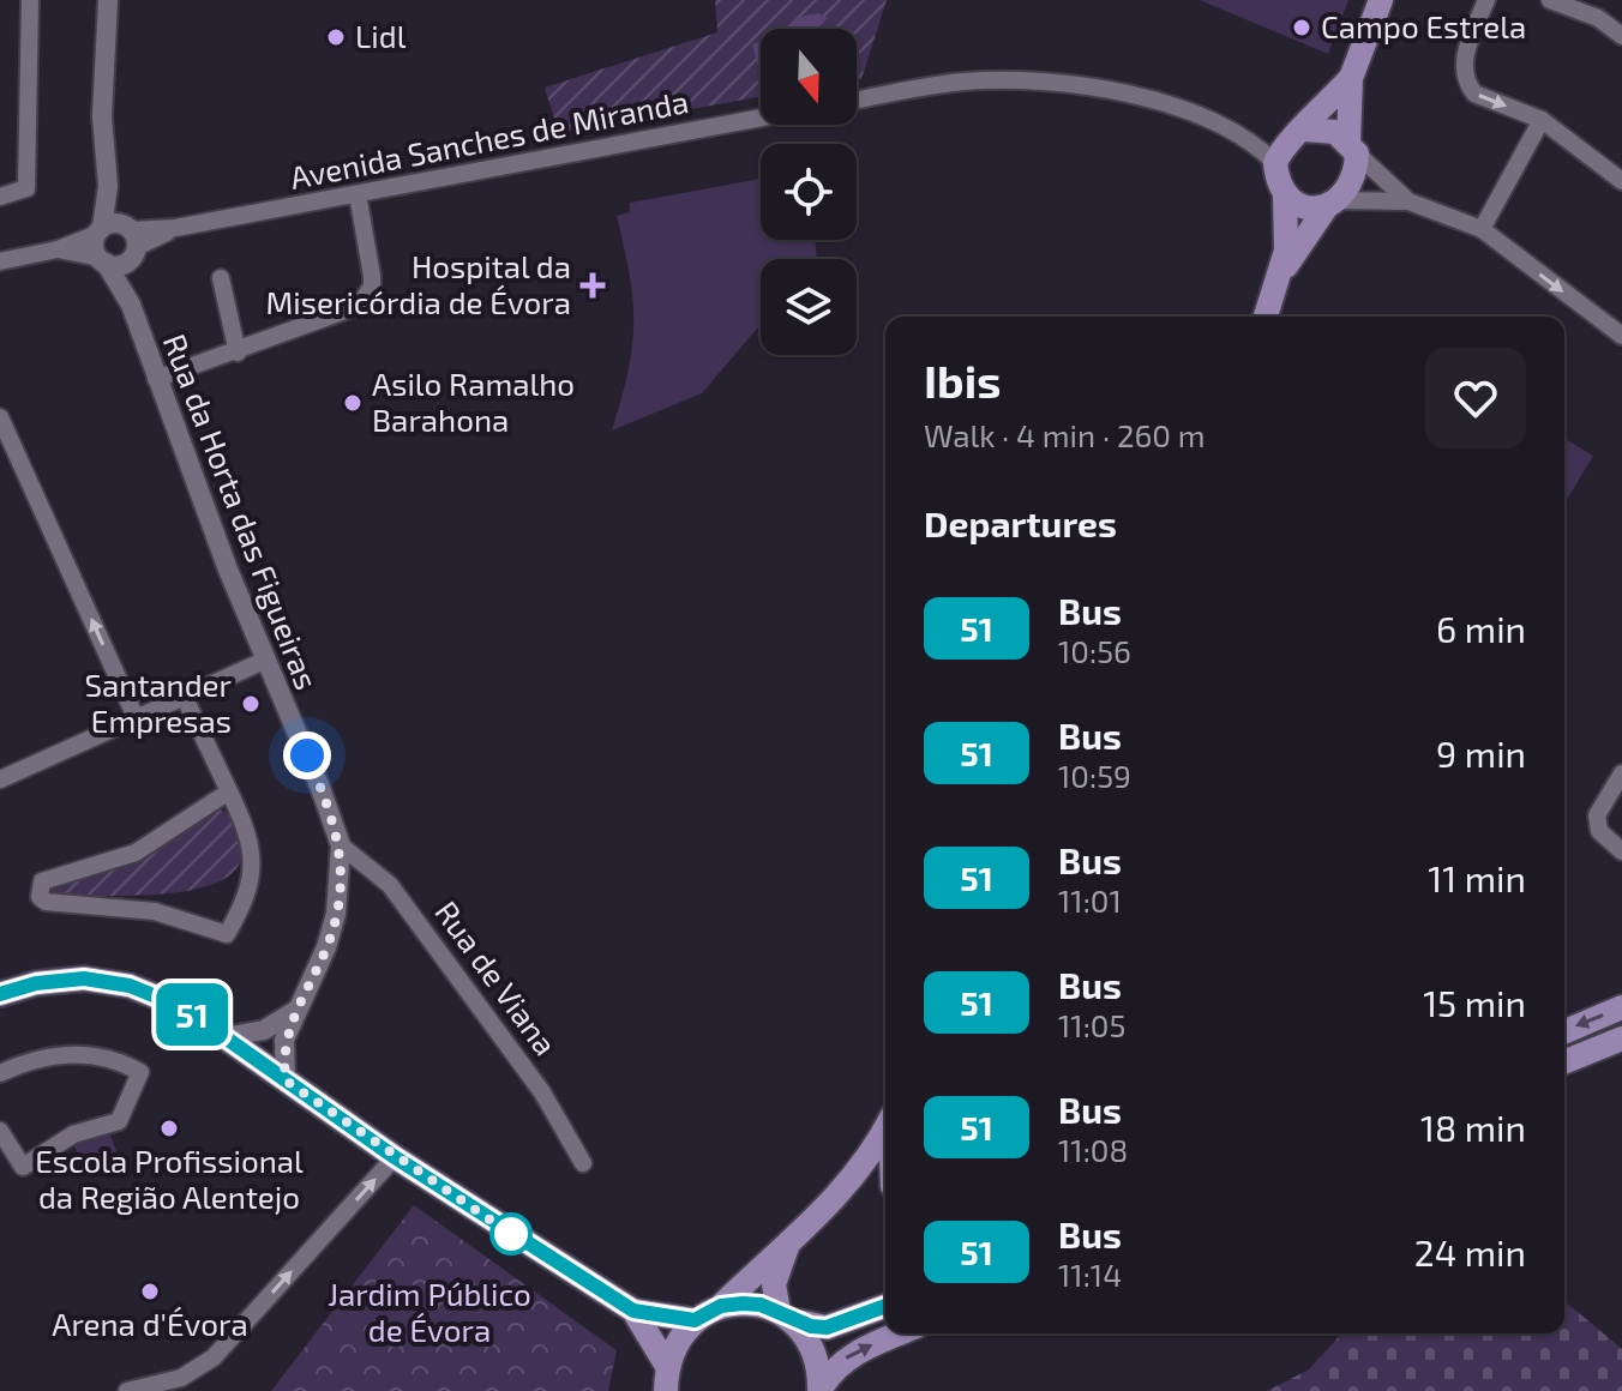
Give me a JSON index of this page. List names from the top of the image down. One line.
{"streets":{"street":["Avenida Sanches de Miranda","Rua da Horta das Figueiras","Rua de Viana"]},"crossings":[["Avenida Sanches de Miranda","Rua da Horta das Figueiras"],["Rua da Horta das Figueiras","Rua de Viana"]],"parks":["Jardim Público de Évora"],"places":{"other":["Campo Estrela","Lidl","Asilo Ramalho Barahona","Santander Empresas","Escola Profissional da Região Alentejo","Arena d'Évora"],"health":["Hospital da Misericórdia de Évora"]},"lines":["bus line 51"],"north":"bottom","page":{"on_map":"51","heading":[["Ibis","Walk · 4 min · 260 m"],"Departures"],"list":[{"mark":"51","name":"Bus","note":"10:56","value":"6 min"},{"mark":"51","name":"Bus","note":"10:59","value":"9 min"},{"mark":"51","name":"Bus","note":"11:01","value":"11 min"},{"mark":"51","name":"Bus","note":"11:05","value":"15 min"},{"mark":"51","name":"Bus","note":"11:08","value":"18 min"},{"mark":"51","name":"Bus","note":"11:14","value":"24 min"}]}}
